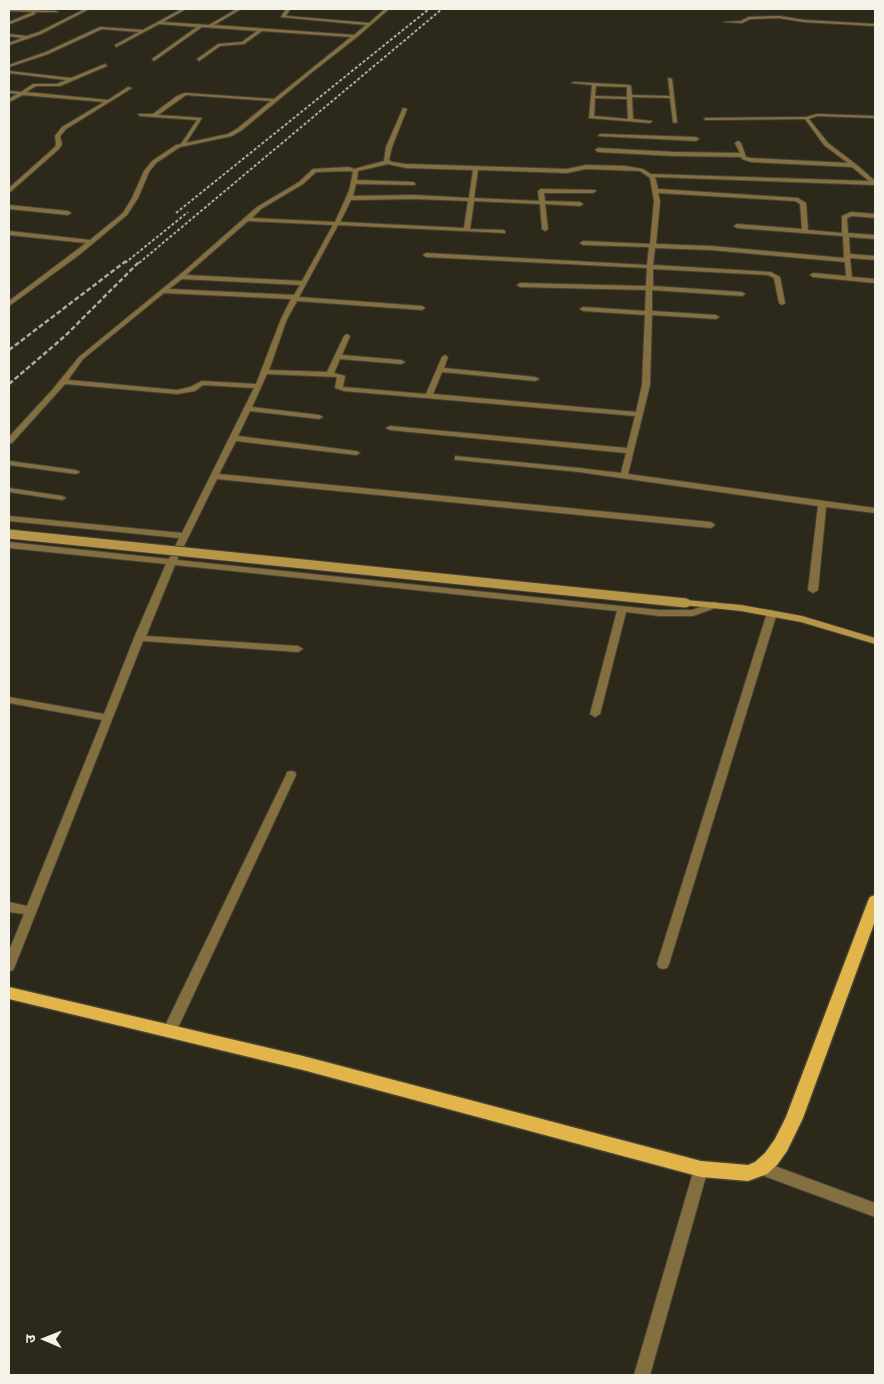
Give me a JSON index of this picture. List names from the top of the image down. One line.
{"north":"left"}
